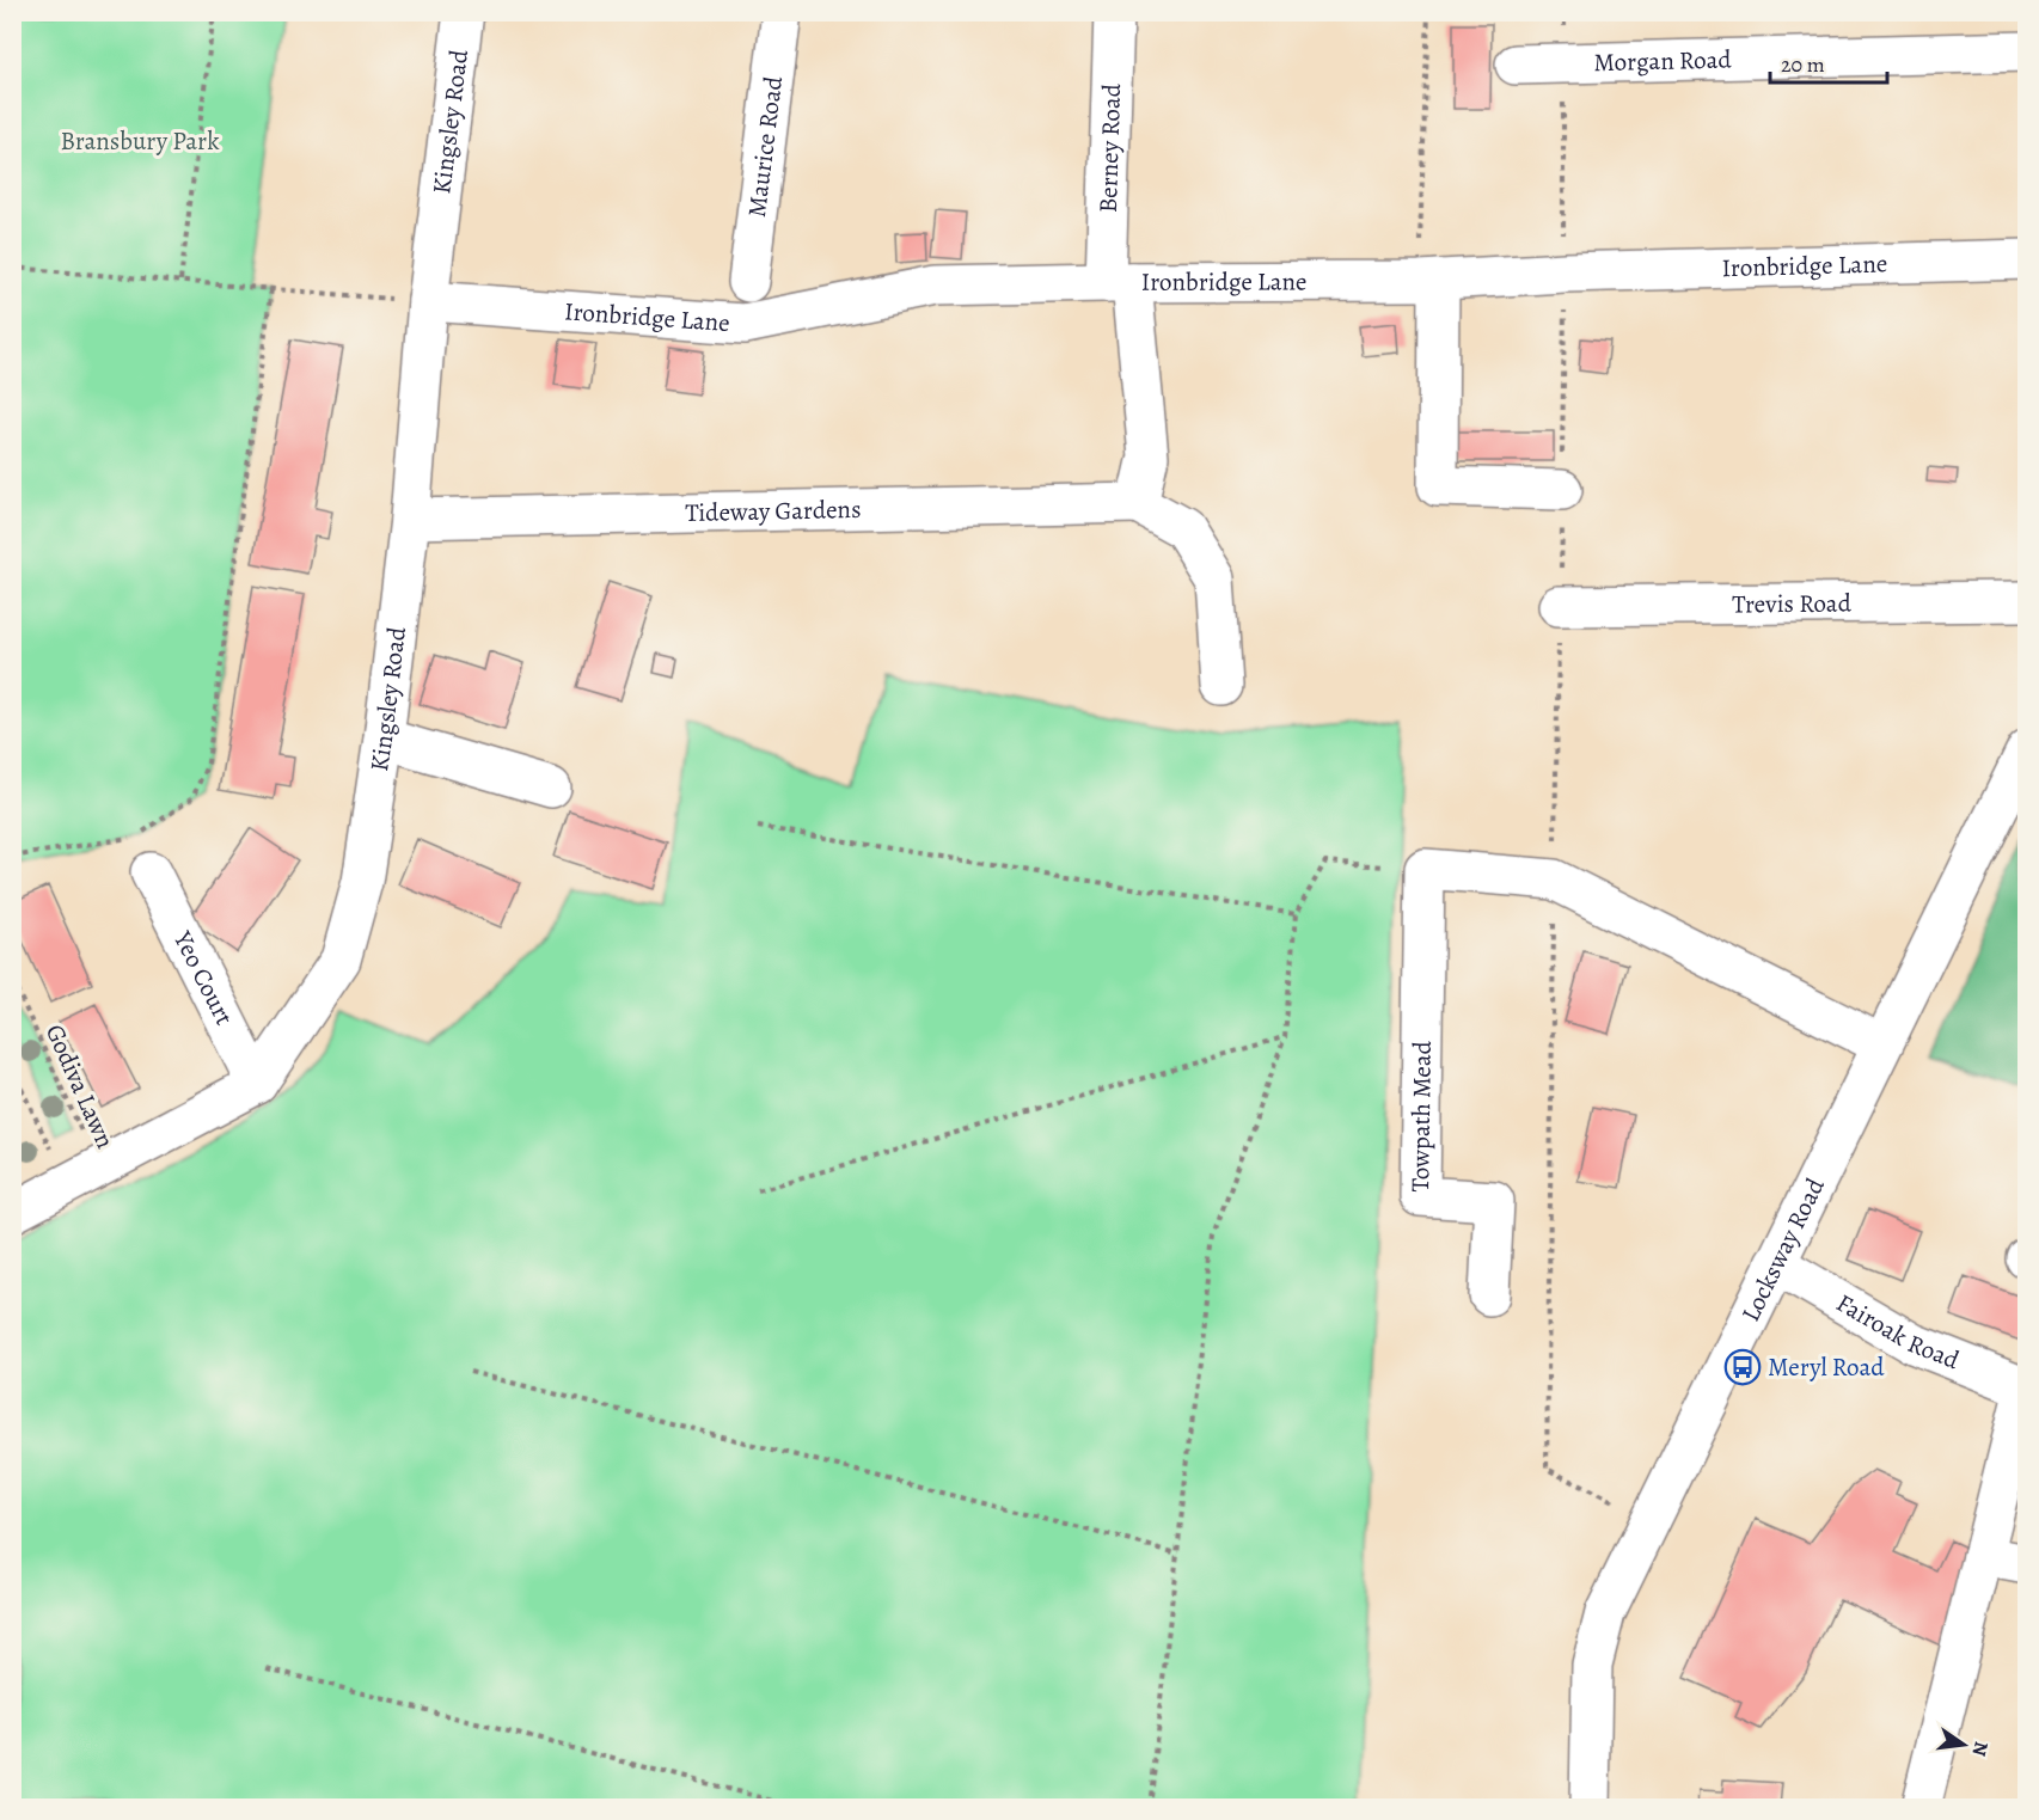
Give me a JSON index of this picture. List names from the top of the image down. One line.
{"streets":{"street":["Morgan Road","Kingsley Road","Maurice Road","Berney Road","Ironbridge Lane","Tideway Gardens","Trevis Road","Yeo Court","Towpath Mead","Locksway Road","Fairoak Road"],"path":["Godiva Lawn"]},"crossings":[["Kingsley Road","Ironbridge Lane"],["Kingsley Road","Tideway Gardens"],["Kingsley Road","Yeo Court"],["Kingsley Road","Godiva Lawn"],["Berney Road","Ironbridge Lane"],["Berney Road","Tideway Gardens"],["Locksway Road","Fairoak Road"]],"parks":["Bransbury Park"],"places":{"bus stop":["Meryl Road"]},"scale_bar":"20 m","north":"right"}
